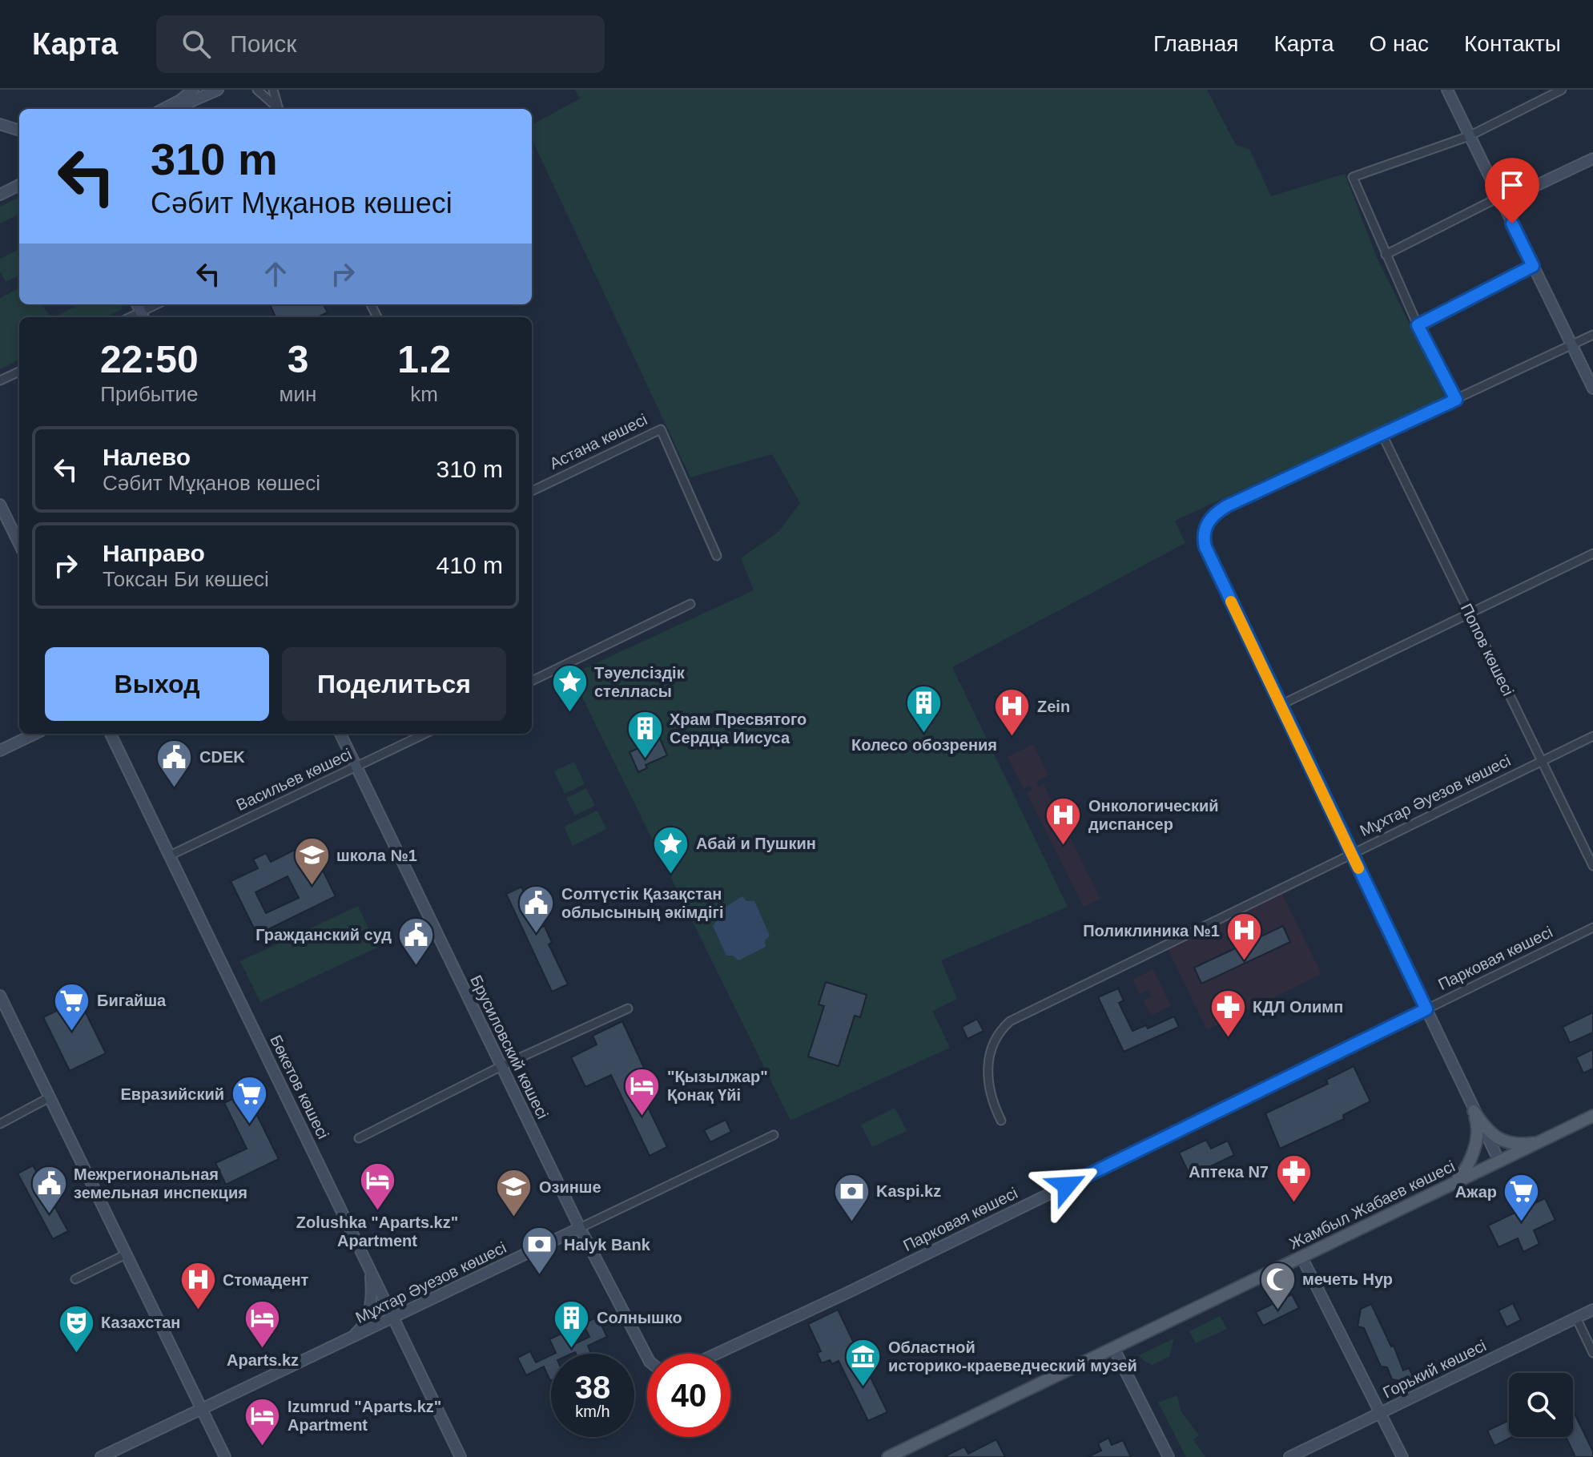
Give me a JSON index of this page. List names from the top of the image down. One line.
{"streets":{"main road":["Жамбыл Жабаев көшесі"],"street":["Астана көшесі","Попов көшесі","Васильев көшесі","Мұхтар Әуезов көшесі","Парковая көшесі","Брусиловский көшесі","Бөкетов көшесі","Горький көшесі"]},"crossings":[["Попов көшесі","Мұхтар Әуезов көшесі"],["Васильев көшесі","Брусиловский көшесі"],["Васильев көшесі","Бөкетов көшесі"],["Мұхтар Әуезов көшесі","Брусиловский көшесі"],["Мұхтар Әуезов көшесі","Бөкетов көшесі"]],"places":{"place":["Тәуелсіздік стелласы","Абай и Пушкин"],"building":["Колесо обозрения","Храм Пресвятого Сердца Иисуса","Солнышко"],"hospital":["Zein","Онкологический диспансер","Поликлиника №1","Стомадент"],"public building":["CDEK","Солтүстік Қазақстан облысының әкімдігі","Гражданский суд","Межрегиональная земельная инспекция"],"school or university":["школа №1","Озинше"],"supermarket":["Бигайша","Евразийский","Ажар"],"pharmacy":["КДЛ Олимп","Аптека N7"],"hotel":["\"Қызылжар\" Қонақ Үйі","Zolushka \"Aparts.kz\" Apartment","Aparts.kz","Izumrud \"Aparts.kz\" Apartment"],"bank":["Kaspi.kz","Halyk Bank"],"mosque":["мечеть Нур"],"theatre":["Казахстан"],"museum":["Oбластной историко-краеведческий музей"]},"page":{"header":"Карта","search":"Поиск","nav":["Главная","Карта","О нас","Контакты"],"turn":["310 m","Сәбит Мұқанов көшесі"],"eta":["22:50","Прибытие","3","мин","1.2","km"],"list":[{"name":"Налево","note":"Сәбит Мұқанов көшесі","value":"310 m"},{"name":"Направо","note":"Токсан Би көшесі","value":"410 m"}],"buttons":["Выход","Поделиться"],"speed":"38 km/h","limit":"40"}}
